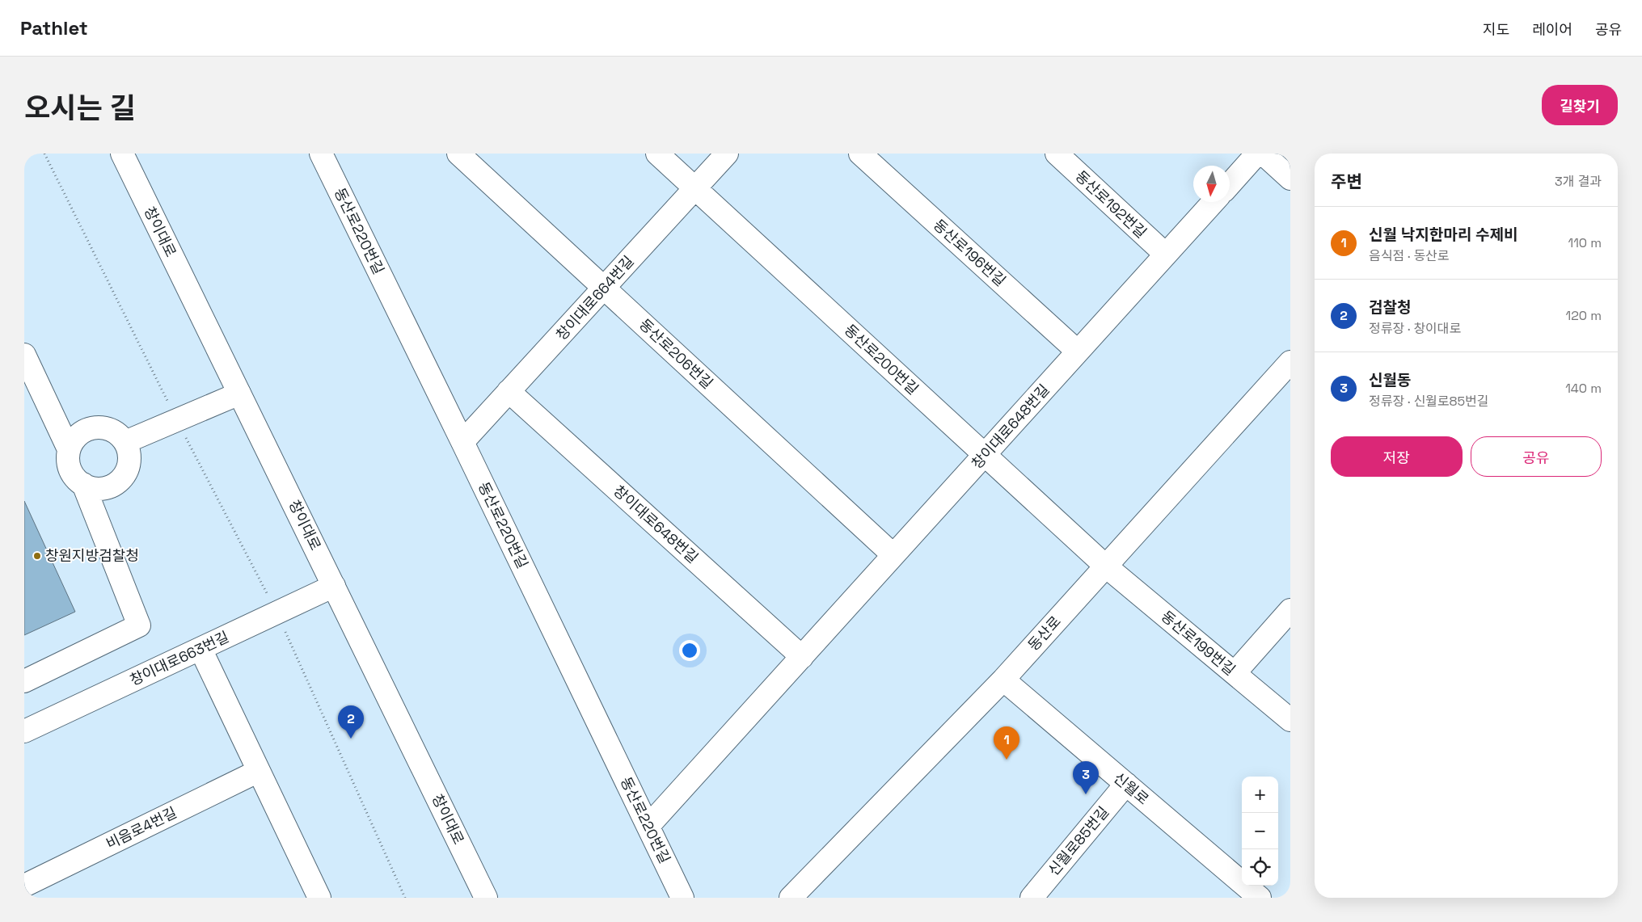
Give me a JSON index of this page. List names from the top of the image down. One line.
{"streets":{"street":["동산로192번길","동산로220번길","창이대로","동산로196번길","창이대로664번길","동산로206번길","동산로200번길","창이대로648번길","동산로","동산로199번길","창이대로663번길","신월로","비음로4번길","신월로85번길"]},"crossings":[["동산로192번길","창이대로648번길"],["동산로220번길","창이대로664번길"],["동산로220번길","창이대로648번길"],["창이대로","창이대로663번길"],["동산로196번길","창이대로648번길"],["창이대로664번길","동산로206번길"],["창이대로664번길","동산로200번길"],["창이대로664번길","창이대로648번길"],["동산로206번길","창이대로648번길"],["동산로200번길","창이대로648번길"],["동산로200번길","동산로"],["동산로200번길","동산로199번길"],["동산로","동산로199번길"],["동산로","신월로"],["신월로","신월로85번길"]],"places":["창원지방검찰청"],"north":"bottom","page":{"header":"Pathlet","nav":["지도","레이어","공유"],"title":"오시는 길","buttons":["길찾기",["저장","공유"]],"heading":["주변","3개 결과"],"list":[{"mark":"1","name":"신월 낙지한마리 수제비","note":"음식점 · 동산로","value":"110 m"},{"mark":"2","name":"검찰청","note":"정류장 · 창이대로","value":"120 m"},{"mark":"3","name":"신월동","note":"정류장 · 신월로85번길","value":"140 m"}],"pins":["2","1","3"],"map_buttons":["+","−"]}}
